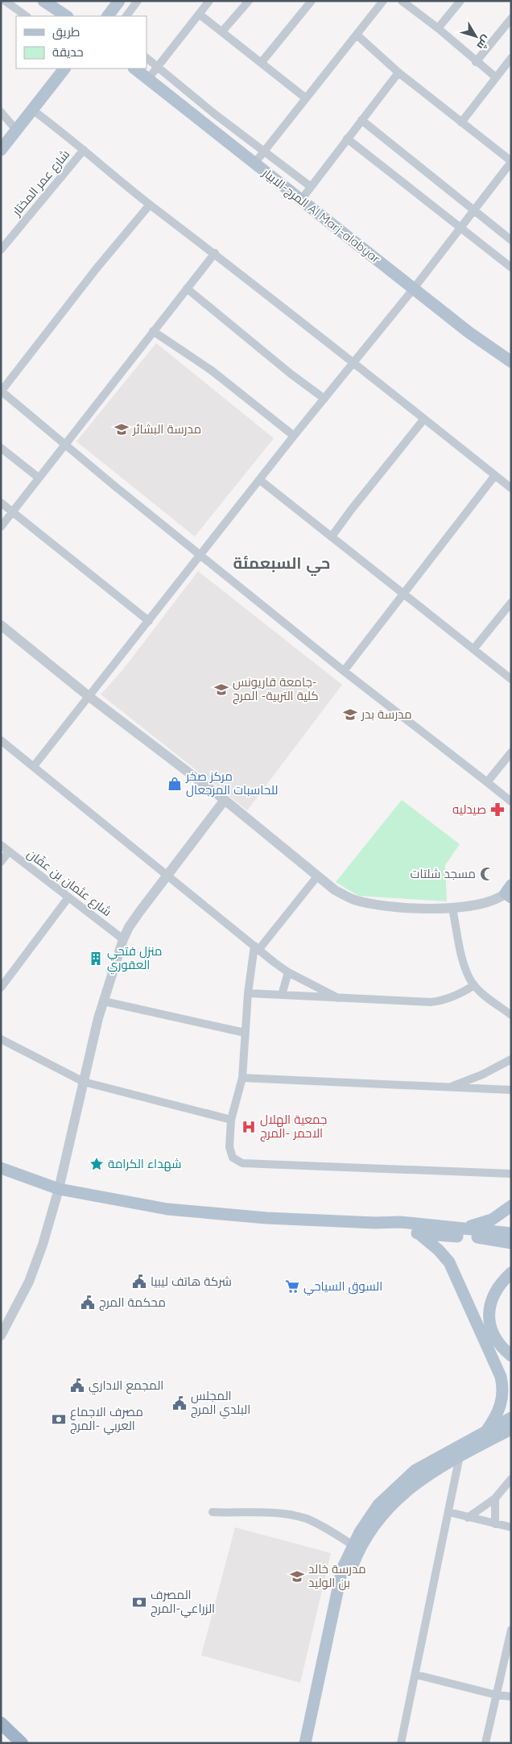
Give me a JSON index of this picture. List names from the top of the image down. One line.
{"streets":{"main road":["المرج-الابيار Al Marj-alabyar"],"street":["شارع عمر المختار","شارع عثمان بن عفّان"]},"districts":["حي السبعمئة"],"places":{"school or university":["مدرسة البشائر","جامعة قاريونس- كلية التربية- المرج","مدرسة بدر","مدرسة خالد بن الوليد"],"shop":["مركز صخر للحاسبات المرجعال"],"pharmacy":["صيدليه"],"mosque":["مسجد شلتات"],"building":["منزل فتحي العقوري"],"hospital":["جمعية الهلال الاحمر -المرج"],"place":["شهداء الكرامة"],"public building":["شركة هاتف ليبيا","محكمة المرج","المجمع الاداري","المجلس البلدي المرج"],"supermarket":["السوق السياحي"],"bank":["مصرف الاجماع العربي -المرج","المصرف الزراعي-المرج"]},"legend":["طريق","حديقة"],"north":"bottom right"}
